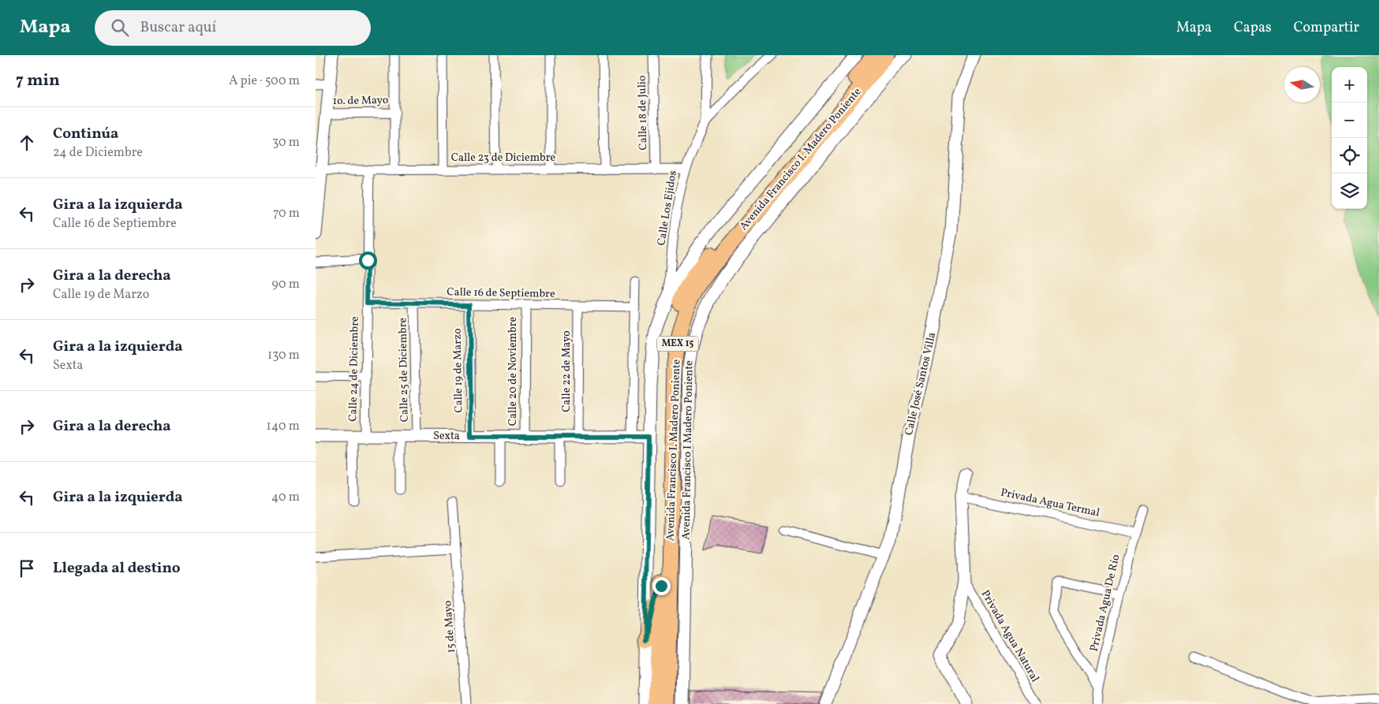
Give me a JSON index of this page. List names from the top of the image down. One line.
{"streets":{"main road":["Avenida Francisco I. Madero Poniente","MEX 15"],"street":["1o. de Mayo","Calle 18 de Julio","Calle 23 de Diciembre","Calle Los Ejidos","Calle 16 de Septiembre","Calle 24 de Diciembre","Calle 25 de Diciembre","Calle 19 de Marzo","Calle 20 de Noviembre","Calle 22 de Mayo","Calle José Santos Villa","Sexta","Avenida Francisco I Madero Poniente","Privada Agua Termal","Privada Agua De Río","15 de Mayo","Privada Agua Natural"]},"crossings":[["1o. de Mayo","Calle 23 de Diciembre"],["Calle 18 de Julio","Calle 23 de Diciembre"],["Calle 23 de Diciembre","Calle Los Ejidos"],["Calle 23 de Diciembre","Calle 24 de Diciembre"],["Avenida Francisco I. Madero Poniente","Calle Los Ejidos"],["Avenida Francisco I. Madero Poniente","Sexta"],["Calle 16 de Septiembre","Calle 24 de Diciembre"],["Calle 16 de Septiembre","Calle 25 de Diciembre"],["Calle 16 de Septiembre","Calle 19 de Marzo"],["Calle 16 de Septiembre","Calle 20 de Noviembre"],["Calle 16 de Septiembre","Calle 22 de Mayo"],["Calle 24 de Diciembre","Sexta"],["Calle 25 de Diciembre","Sexta"],["Calle 19 de Marzo","Sexta"],["Calle 20 de Noviembre","Sexta"],["Calle 22 de Mayo","Sexta"],["Privada Agua Termal","Privada Agua De Río"]],"north":"left","page":{"header":"Mapa","search":"Buscar aquí","nav":["Mapa","Capas","Compartir"],"heading":["7 min","A pie · 500 m"],"map_buttons":["+","−"],"list":[["Continúa","24 de Diciembre","30 m"],["Gira a la izquierda","Calle 16 de Septiembre","70 m"],["Gira a la derecha","Calle 19 de Marzo","90 m"],["Gira a la izquierda","Sexta","130 m"],["Gira a la derecha","140 m"],["Gira a la izquierda","40 m"],"Llegada al destino"]}}
